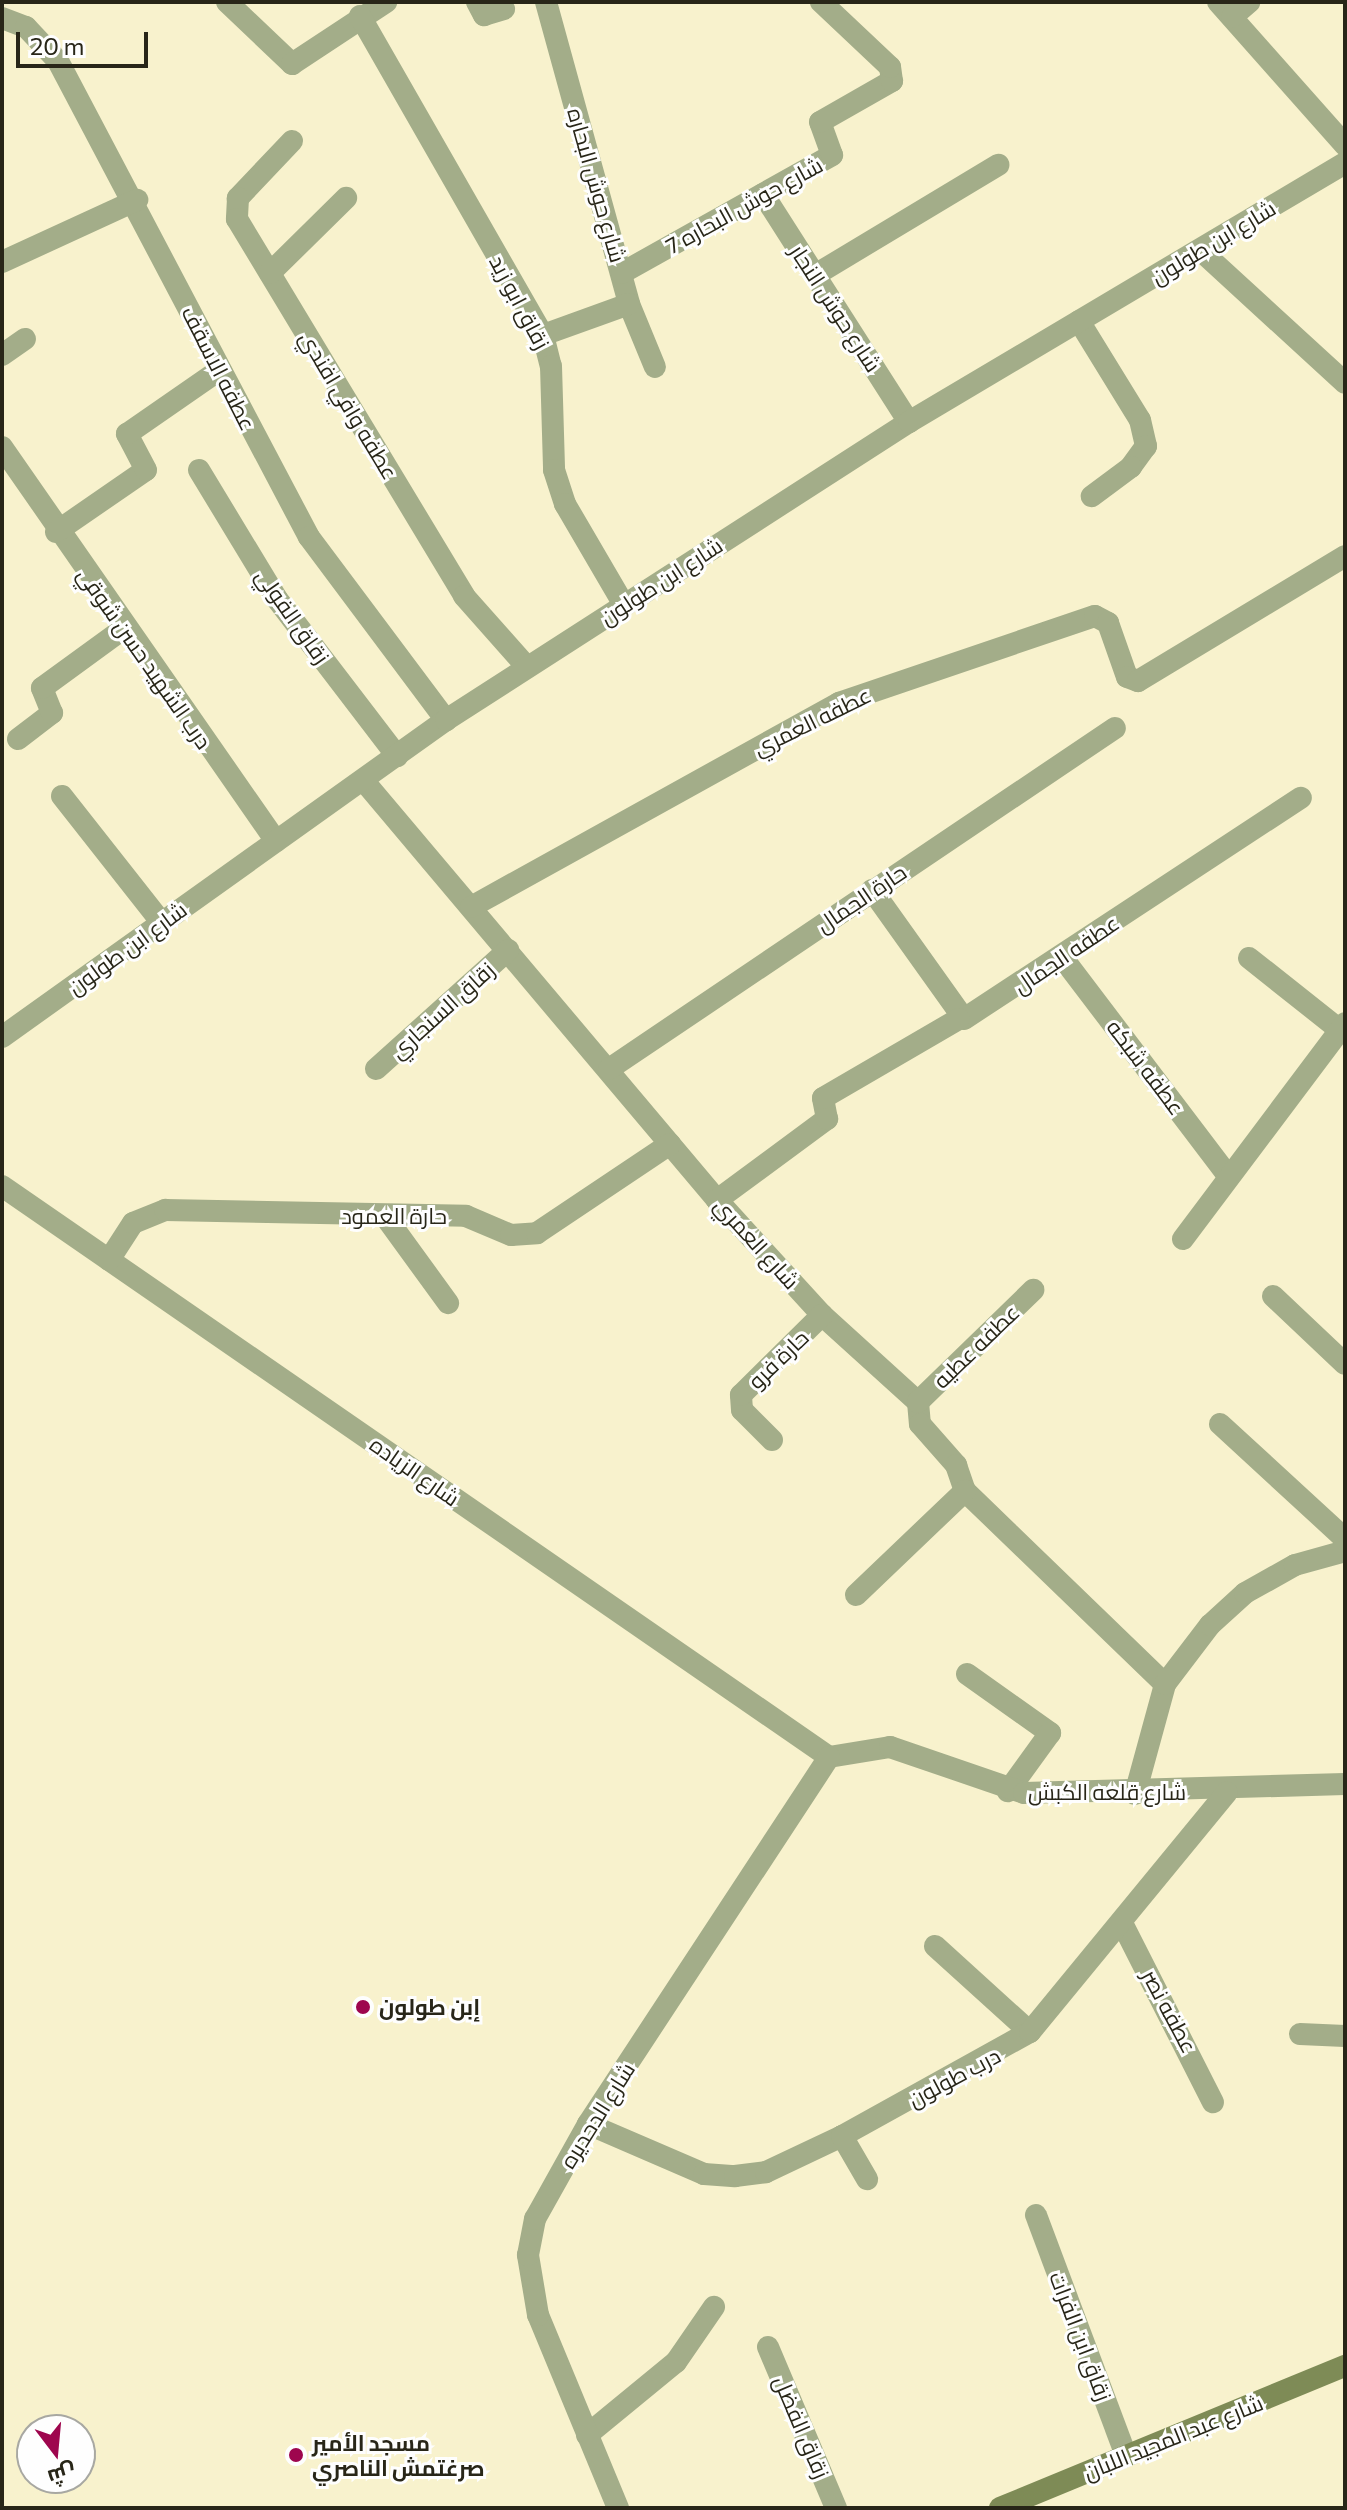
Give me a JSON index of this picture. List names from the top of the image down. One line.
{"streets":{"main road":["شارع عبد المجيد اللبان"],"street":["شارع حوش البحاره","شارع حوش البحاره 7","شارع ابن طولون","زقاق ابو زيد","شارع حوش النجار","عطفه الاسقف","عطفه وافي افندي","زقاق الفولي","درب الشهيد حسن شوقي","عطفه العمري","حارة الجمال","عطفه الجمال","زقاق السنجاري","عطفه شبكه","حارة العمود","شارع العمري","عطفه عطيه","حارة فرو","شارع الزياده","شارع قلعه الكبش","عطفه نصر","درب طولون","شارع الدحديره","زقاق ابن الفرات","زقاق الفضل"]},"crossings":[["شارع حوش البحاره","شارع حوش البحاره 7"],["شارع حوش البحاره 7","شارع حوش النجار"],["شارع ابن طولون","زقاق ابو زيد"],["شارع ابن طولون","شارع حوش النجار"],["شارع ابن طولون","عطفه الاسقف"],["شارع ابن طولون","عطفه وافي افندي"],["شارع ابن طولون","زقاق الفولي"],["شارع ابن طولون","درب الشهيد حسن شوقي"],["شارع ابن طولون","شارع العمري"],["عطفه العمري","شارع العمري"],["حارة الجمال","شارع العمري"],["عطفه الجمال","عطفه شبكه"],["عطفه الجمال","شارع العمري"],["زقاق السنجاري","شارع العمري"],["حارة العمود","شارع العمري"],["حارة العمود","شارع الزياده"],["شارع العمري","عطفه عطيه"],["شارع العمري","حارة فرو"],["شارع الزياده","شارع قلعه الكبش"],["شارع الزياده","شارع الدحديره"],["شارع قلعه الكبش","درب طولون"],["شارع قلعه الكبش","شارع الدحديره"],["عطفه نصر","درب طولون"],["درب طولون","شارع الدحديره"],["زقاق ابن الفرات","شارع عبد المجيد اللبان"]],"places":["إبن طولون","مسجد الأمير صرغتمش الناصري"],"scale_bar":"20 m","north":"bottom"}
